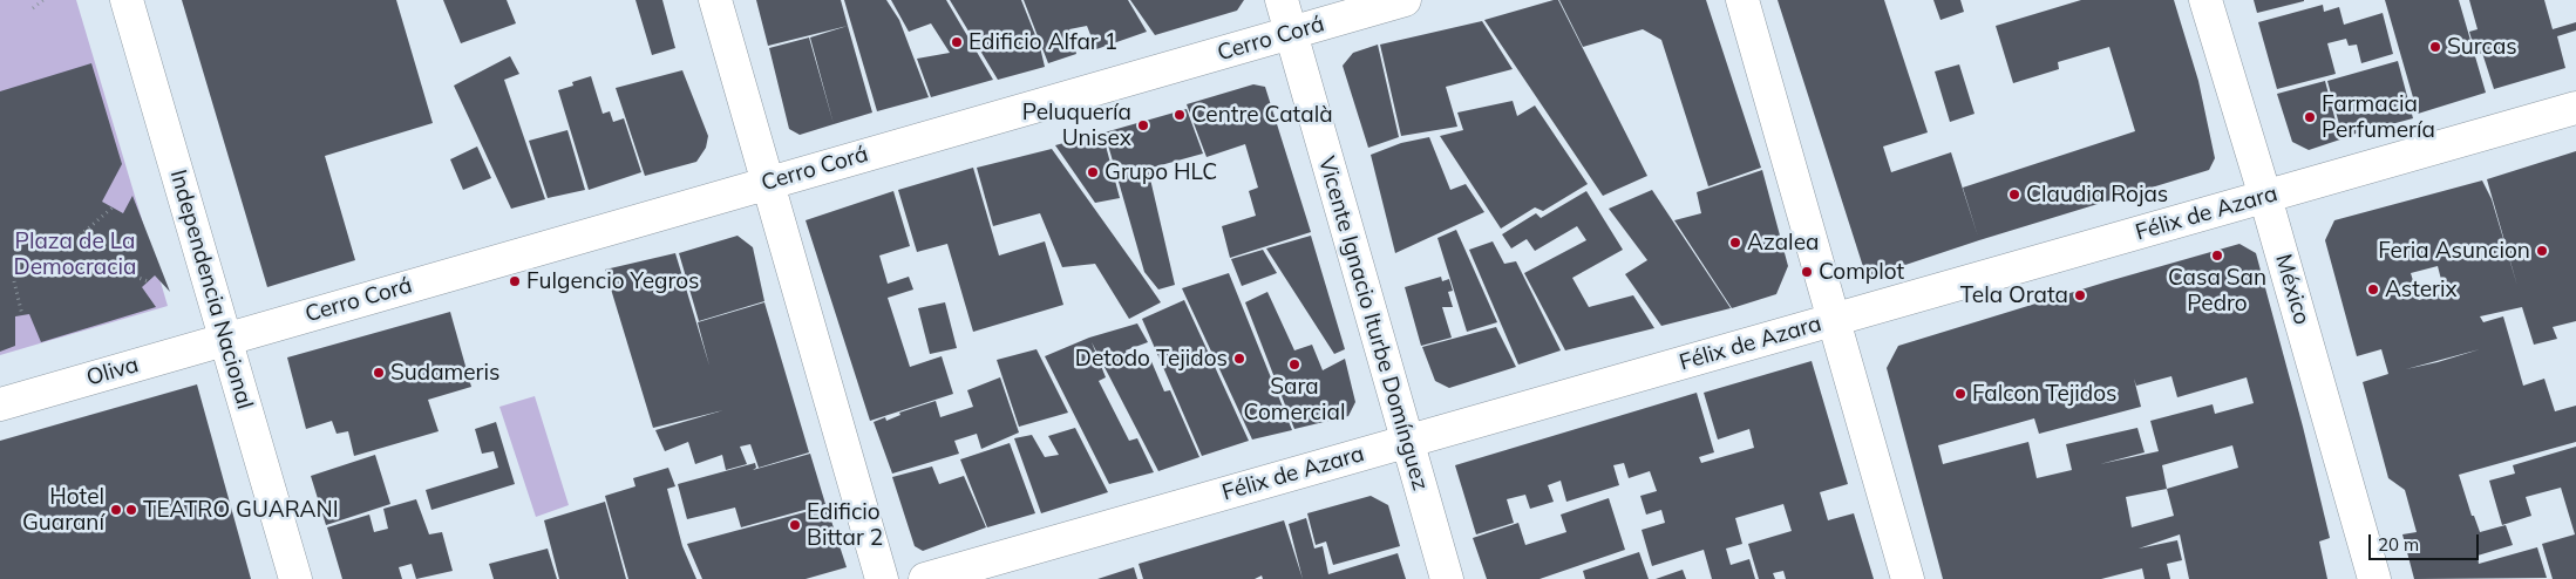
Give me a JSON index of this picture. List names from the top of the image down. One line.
{"streets":{"street":["Cerro Corá","Félix de Azara","Independencia Nacional","México","Vicente Ignacio Iturbe Domínguez","Oliva"]},"crossings":[["Cerro Corá","Independencia Nacional"],["Cerro Corá","Vicente Ignacio Iturbe Domínguez"],["Cerro Corá","Oliva"],["Félix de Azara","México"],["Félix de Azara","Vicente Ignacio Iturbe Domínguez"],["Independencia Nacional","Oliva"]],"parks":["Plaza de La Democracia"],"places":["Edificio Alfar 1","Surcas","Centre Català","Farmacia Perfumería","Peluquería Unisex","Grupo HLC","Claudia Rojas","Azalea","Feria Asuncion","Casa San Pedro","Complot","Fulgencio Yegros","Asterix","Tela Orata","Detodo Tejidos","Sara Comercial","Sudameris","Falcon Tejidos","Hotel Guaraní","TEATRO GUARANI","Edificio Bittar 2"],"scale_bar":"20 m"}
